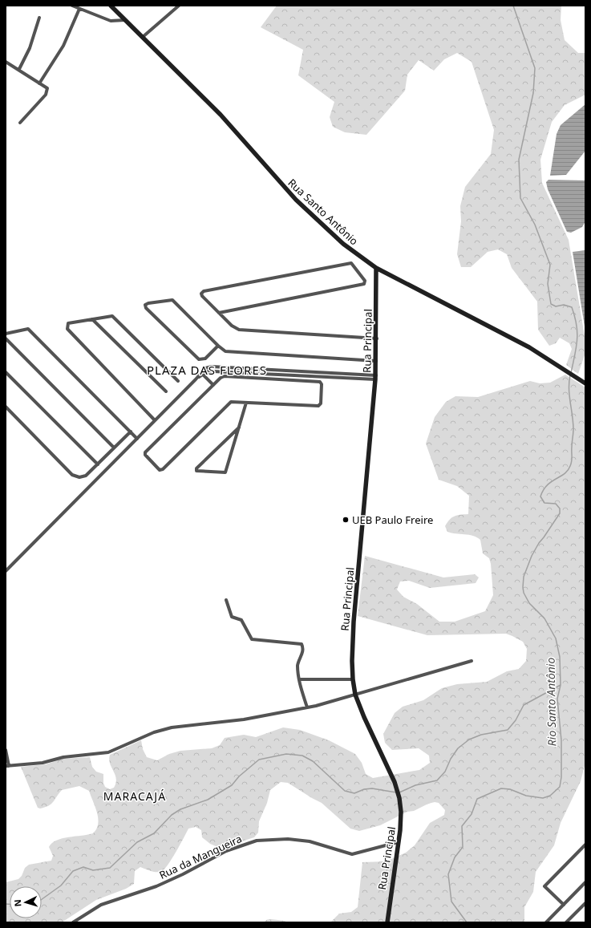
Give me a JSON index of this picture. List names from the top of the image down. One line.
{"streets":{"street":["Rua Santo Antônio","Rua Principal","Rua da Mangueira"]},"crossings":[["Rua Santo Antônio","Rua Principal"],["Rua Principal","Rua da Mangueira"]],"districts":["PLAZA DAS FLORES","MARACAJÁ"],"water":["Rio Santo Antônio"],"places":["UEB Paulo Freire"],"north":"left"}
